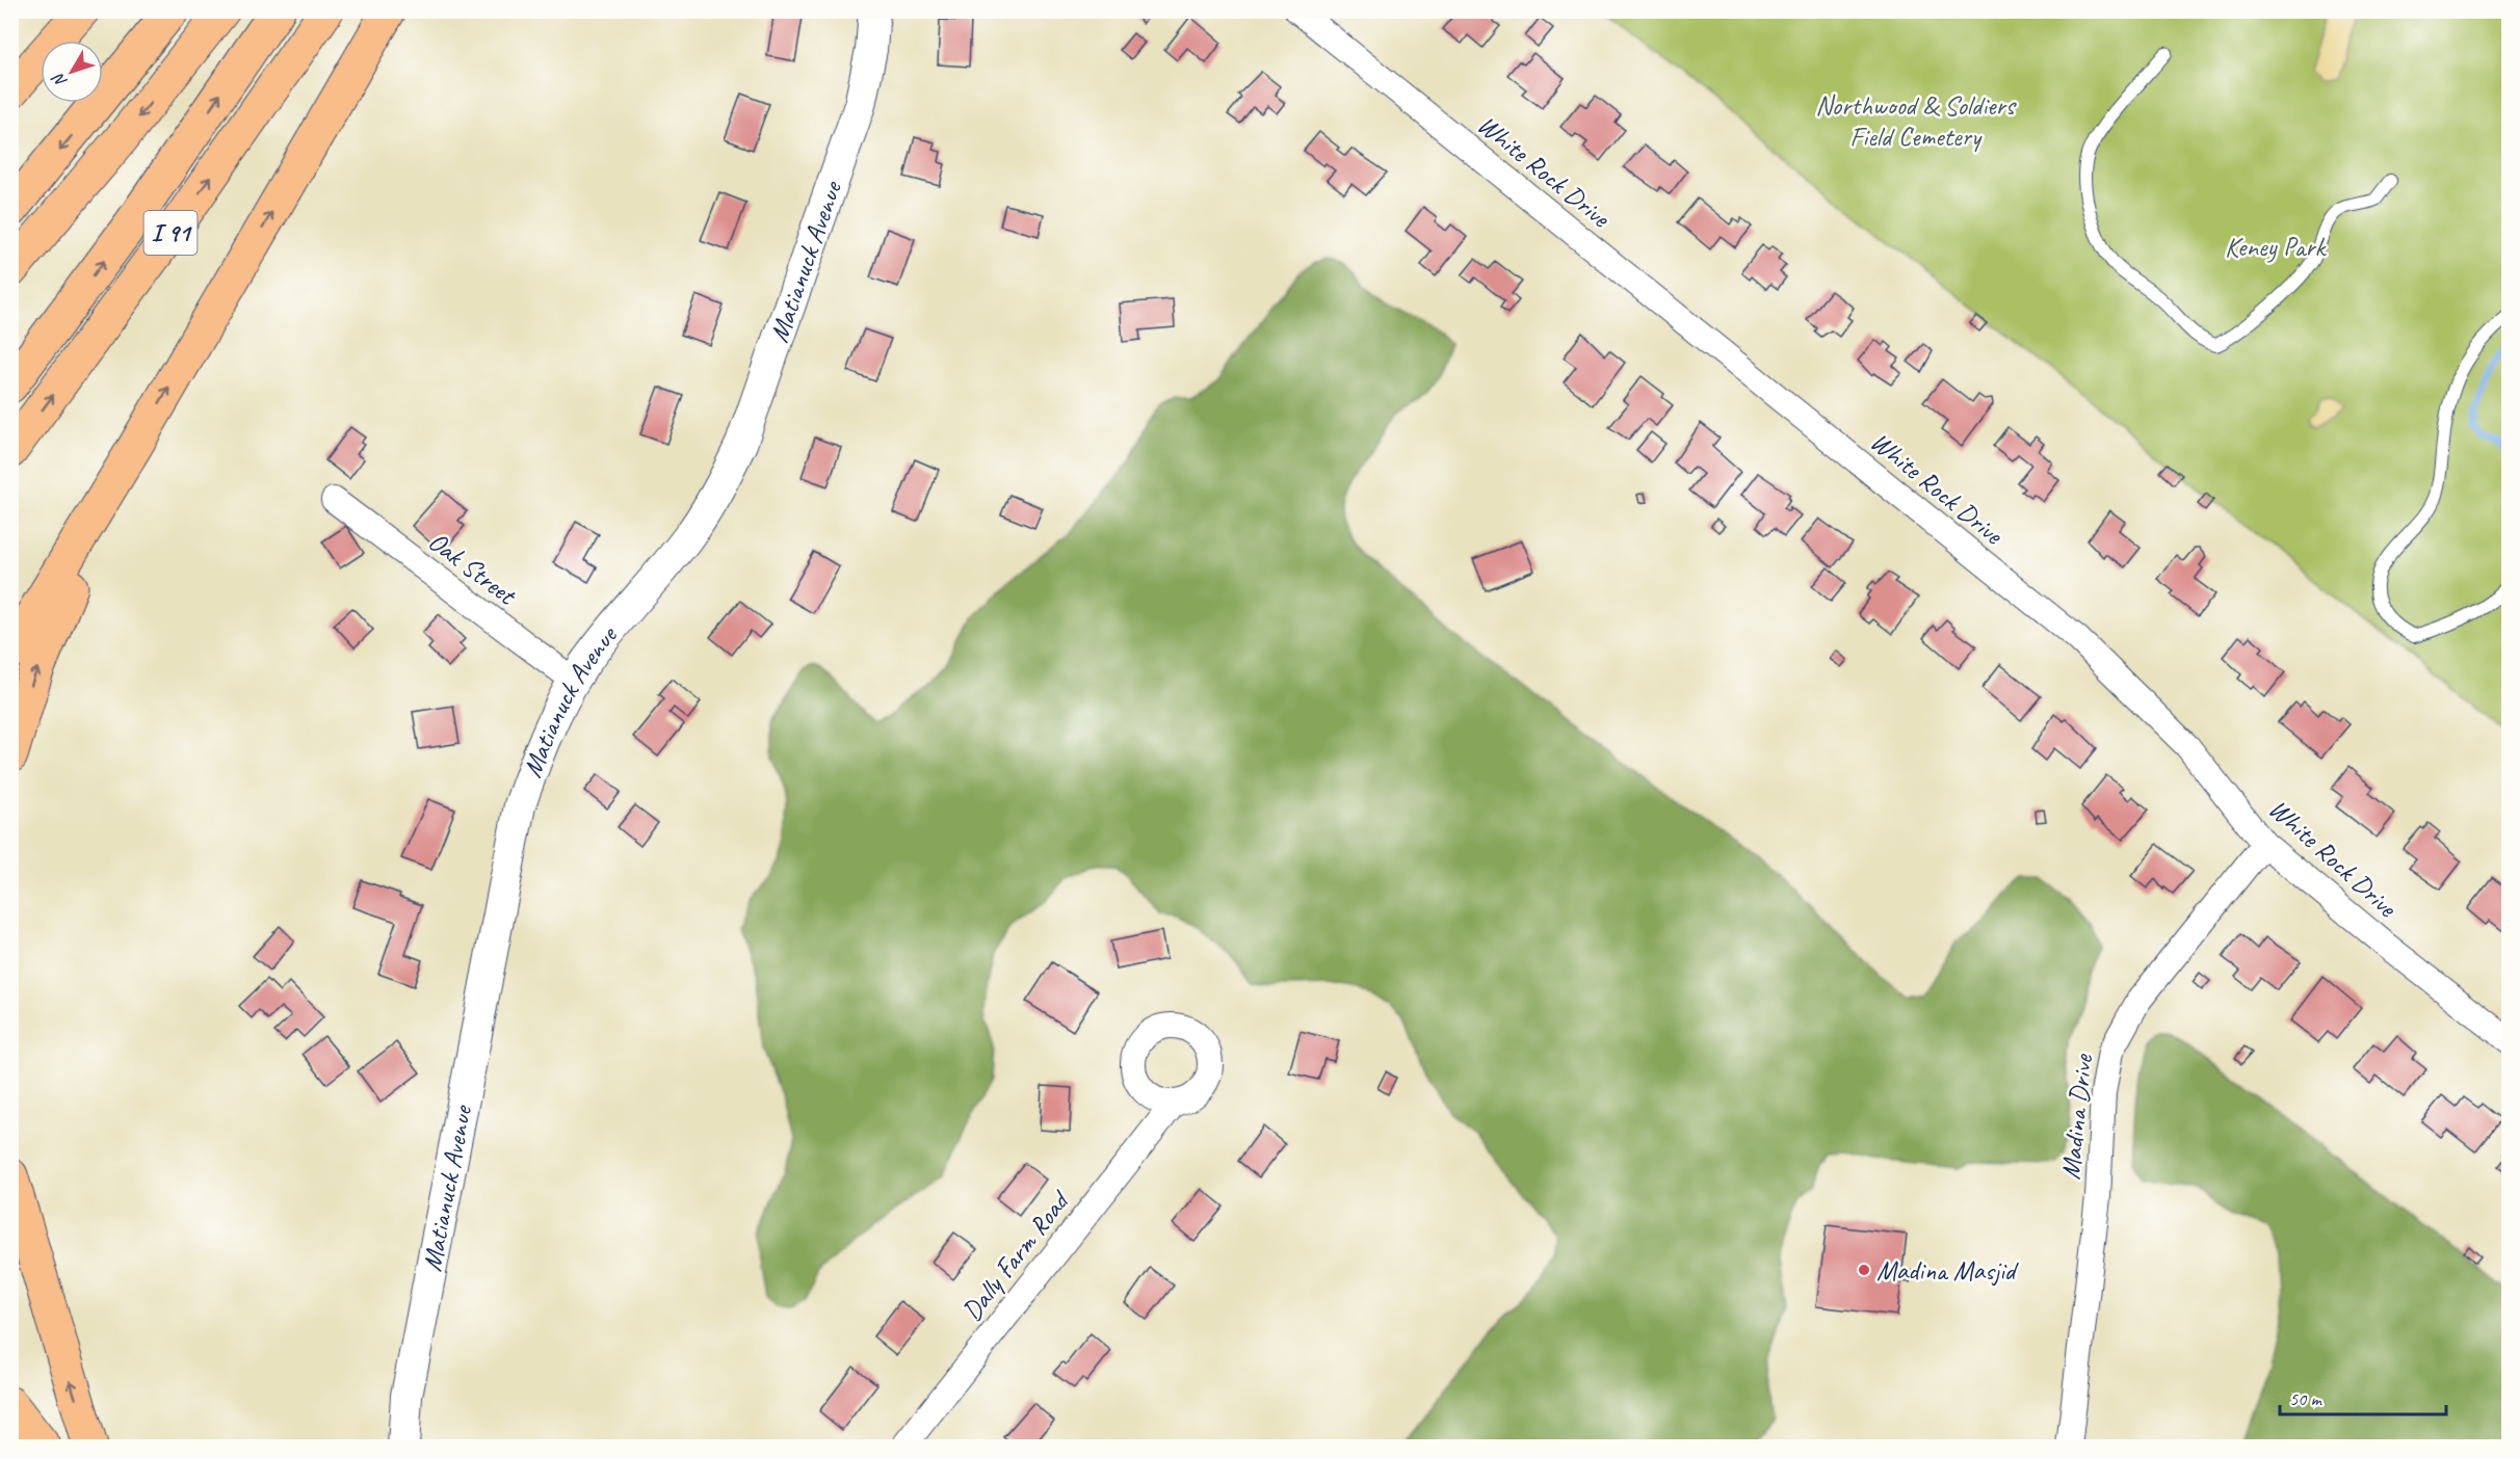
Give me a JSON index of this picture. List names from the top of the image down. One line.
{"streets":{"highway":["I 91"],"street":["White Rock Drive","Matianuck Avenue","Oak Street","Madina Drive","Dally Farm Road"]},"crossings":[["White Rock Drive","Madina Drive"],["Matianuck Avenue","Oak Street"]],"parks":["Northwood & Soldiers Field Cemetery","Keney Park"],"places":["Madina Masjid"],"scale_bar":"50 m","north":"bottom left"}
